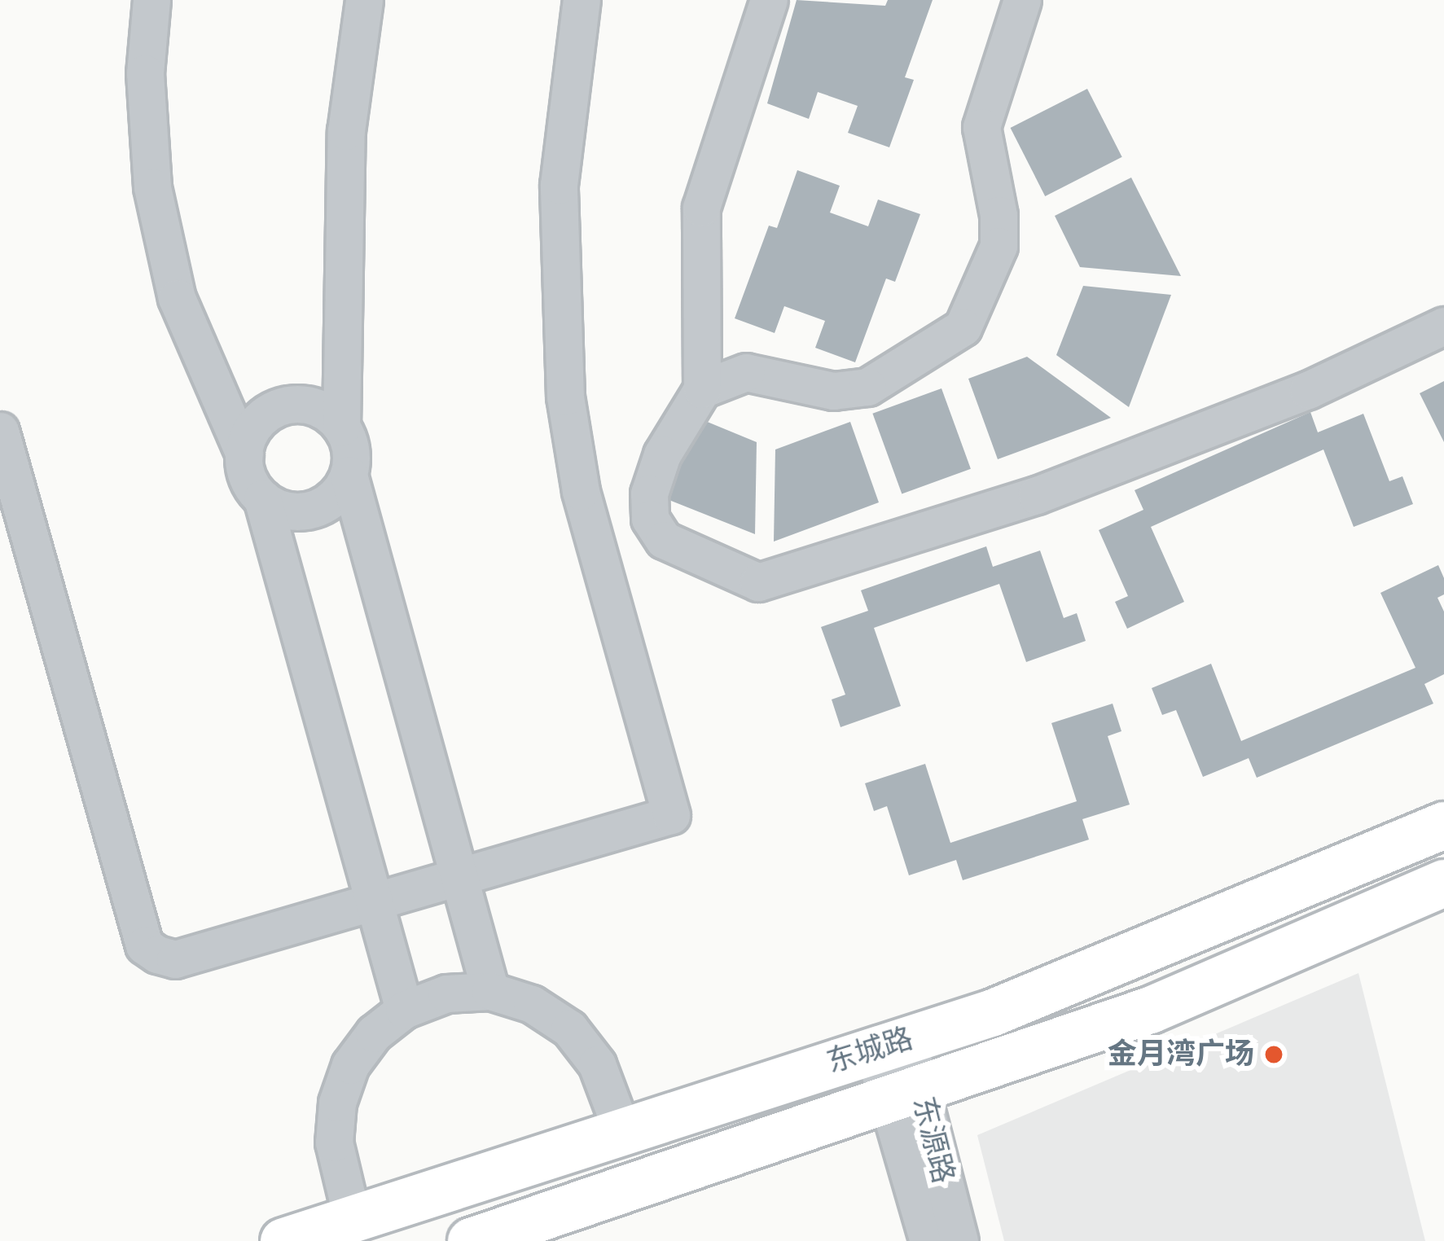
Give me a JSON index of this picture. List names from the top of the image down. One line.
{"streets":{"main road":["东城路"],"street":["东源路"]},"crossings":[["东城路","东源路"]],"places":["金月湾广场"]}
